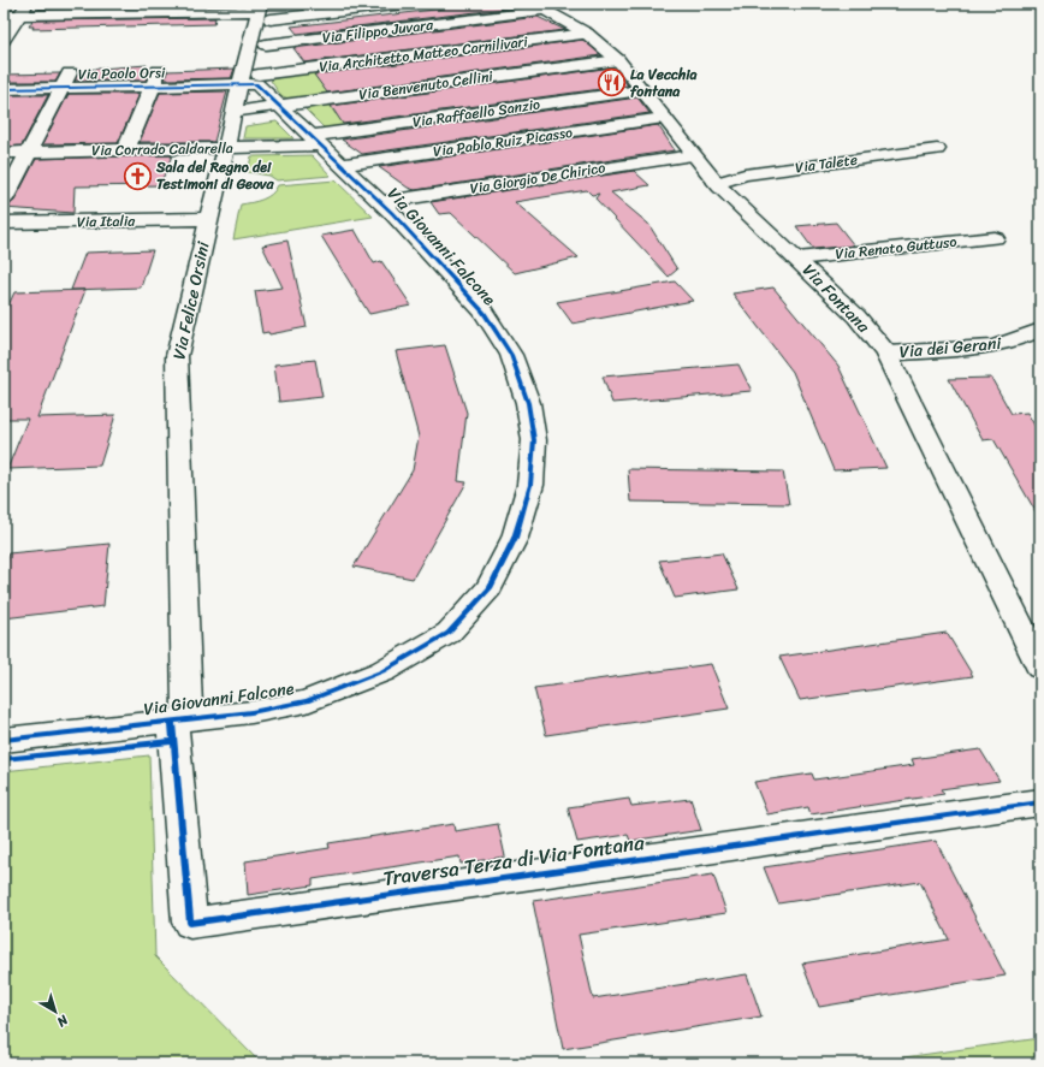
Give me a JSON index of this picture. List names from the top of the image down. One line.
{"streets":{"street":["Via Filippo Juvara","Via Architetto Matteo Carnilivari","Via Paolo Orsi","Via Benvenuto Cellini","Via Raffaello Sanzio","Via Pablo Ruiz Picasso","Via Corrado Caldarella","Via Talete","Via Giorgio De Chirico","Via Italia","Via Giovanni Falcone","Via Renato Guttuso","Via Fontana","Via Felice Orsini","Via dei Gerani","Traversa Terza di Via Fontana"]},"crossings":[["Via Filippo Juvara","Via Fontana"],["Via Architetto Matteo Carnilivari","Via Paolo Orsi"],["Via Architetto Matteo Carnilivari","Via Giovanni Falcone"],["Via Architetto Matteo Carnilivari","Via Fontana"],["Via Architetto Matteo Carnilivari","Via Felice Orsini"],["Via Paolo Orsi","Via Giovanni Falcone"],["Via Paolo Orsi","Via Felice Orsini"],["Via Benvenuto Cellini","Via Giovanni Falcone"],["Via Benvenuto Cellini","Via Fontana"],["Via Benvenuto Cellini","Via Felice Orsini"],["Via Raffaello Sanzio","Via Corrado Caldarella"],["Via Raffaello Sanzio","Via Giovanni Falcone"],["Via Raffaello Sanzio","Via Fontana"],["Via Pablo Ruiz Picasso","Via Giovanni Falcone"],["Via Pablo Ruiz Picasso","Via Fontana"],["Via Corrado Caldarella","Via Giovanni Falcone"],["Via Corrado Caldarella","Via Felice Orsini"],["Via Talete","Via Fontana"],["Via Giorgio De Chirico","Via Giovanni Falcone"],["Via Giorgio De Chirico","Via Fontana"],["Via Italia","Via Felice Orsini"],["Via Giovanni Falcone","Via Felice Orsini"],["Via Giovanni Falcone","Traversa Terza di Via Fontana"],["Via Renato Guttuso","Via Fontana"],["Via Fontana","Via dei Gerani"],["Via Felice Orsini","Traversa Terza di Via Fontana"]],"places":{"restaurant":["La Vecchia fontana"],"church":["Sala del Regno dei Testimoni di Geova"]},"north":"bottom right"}
